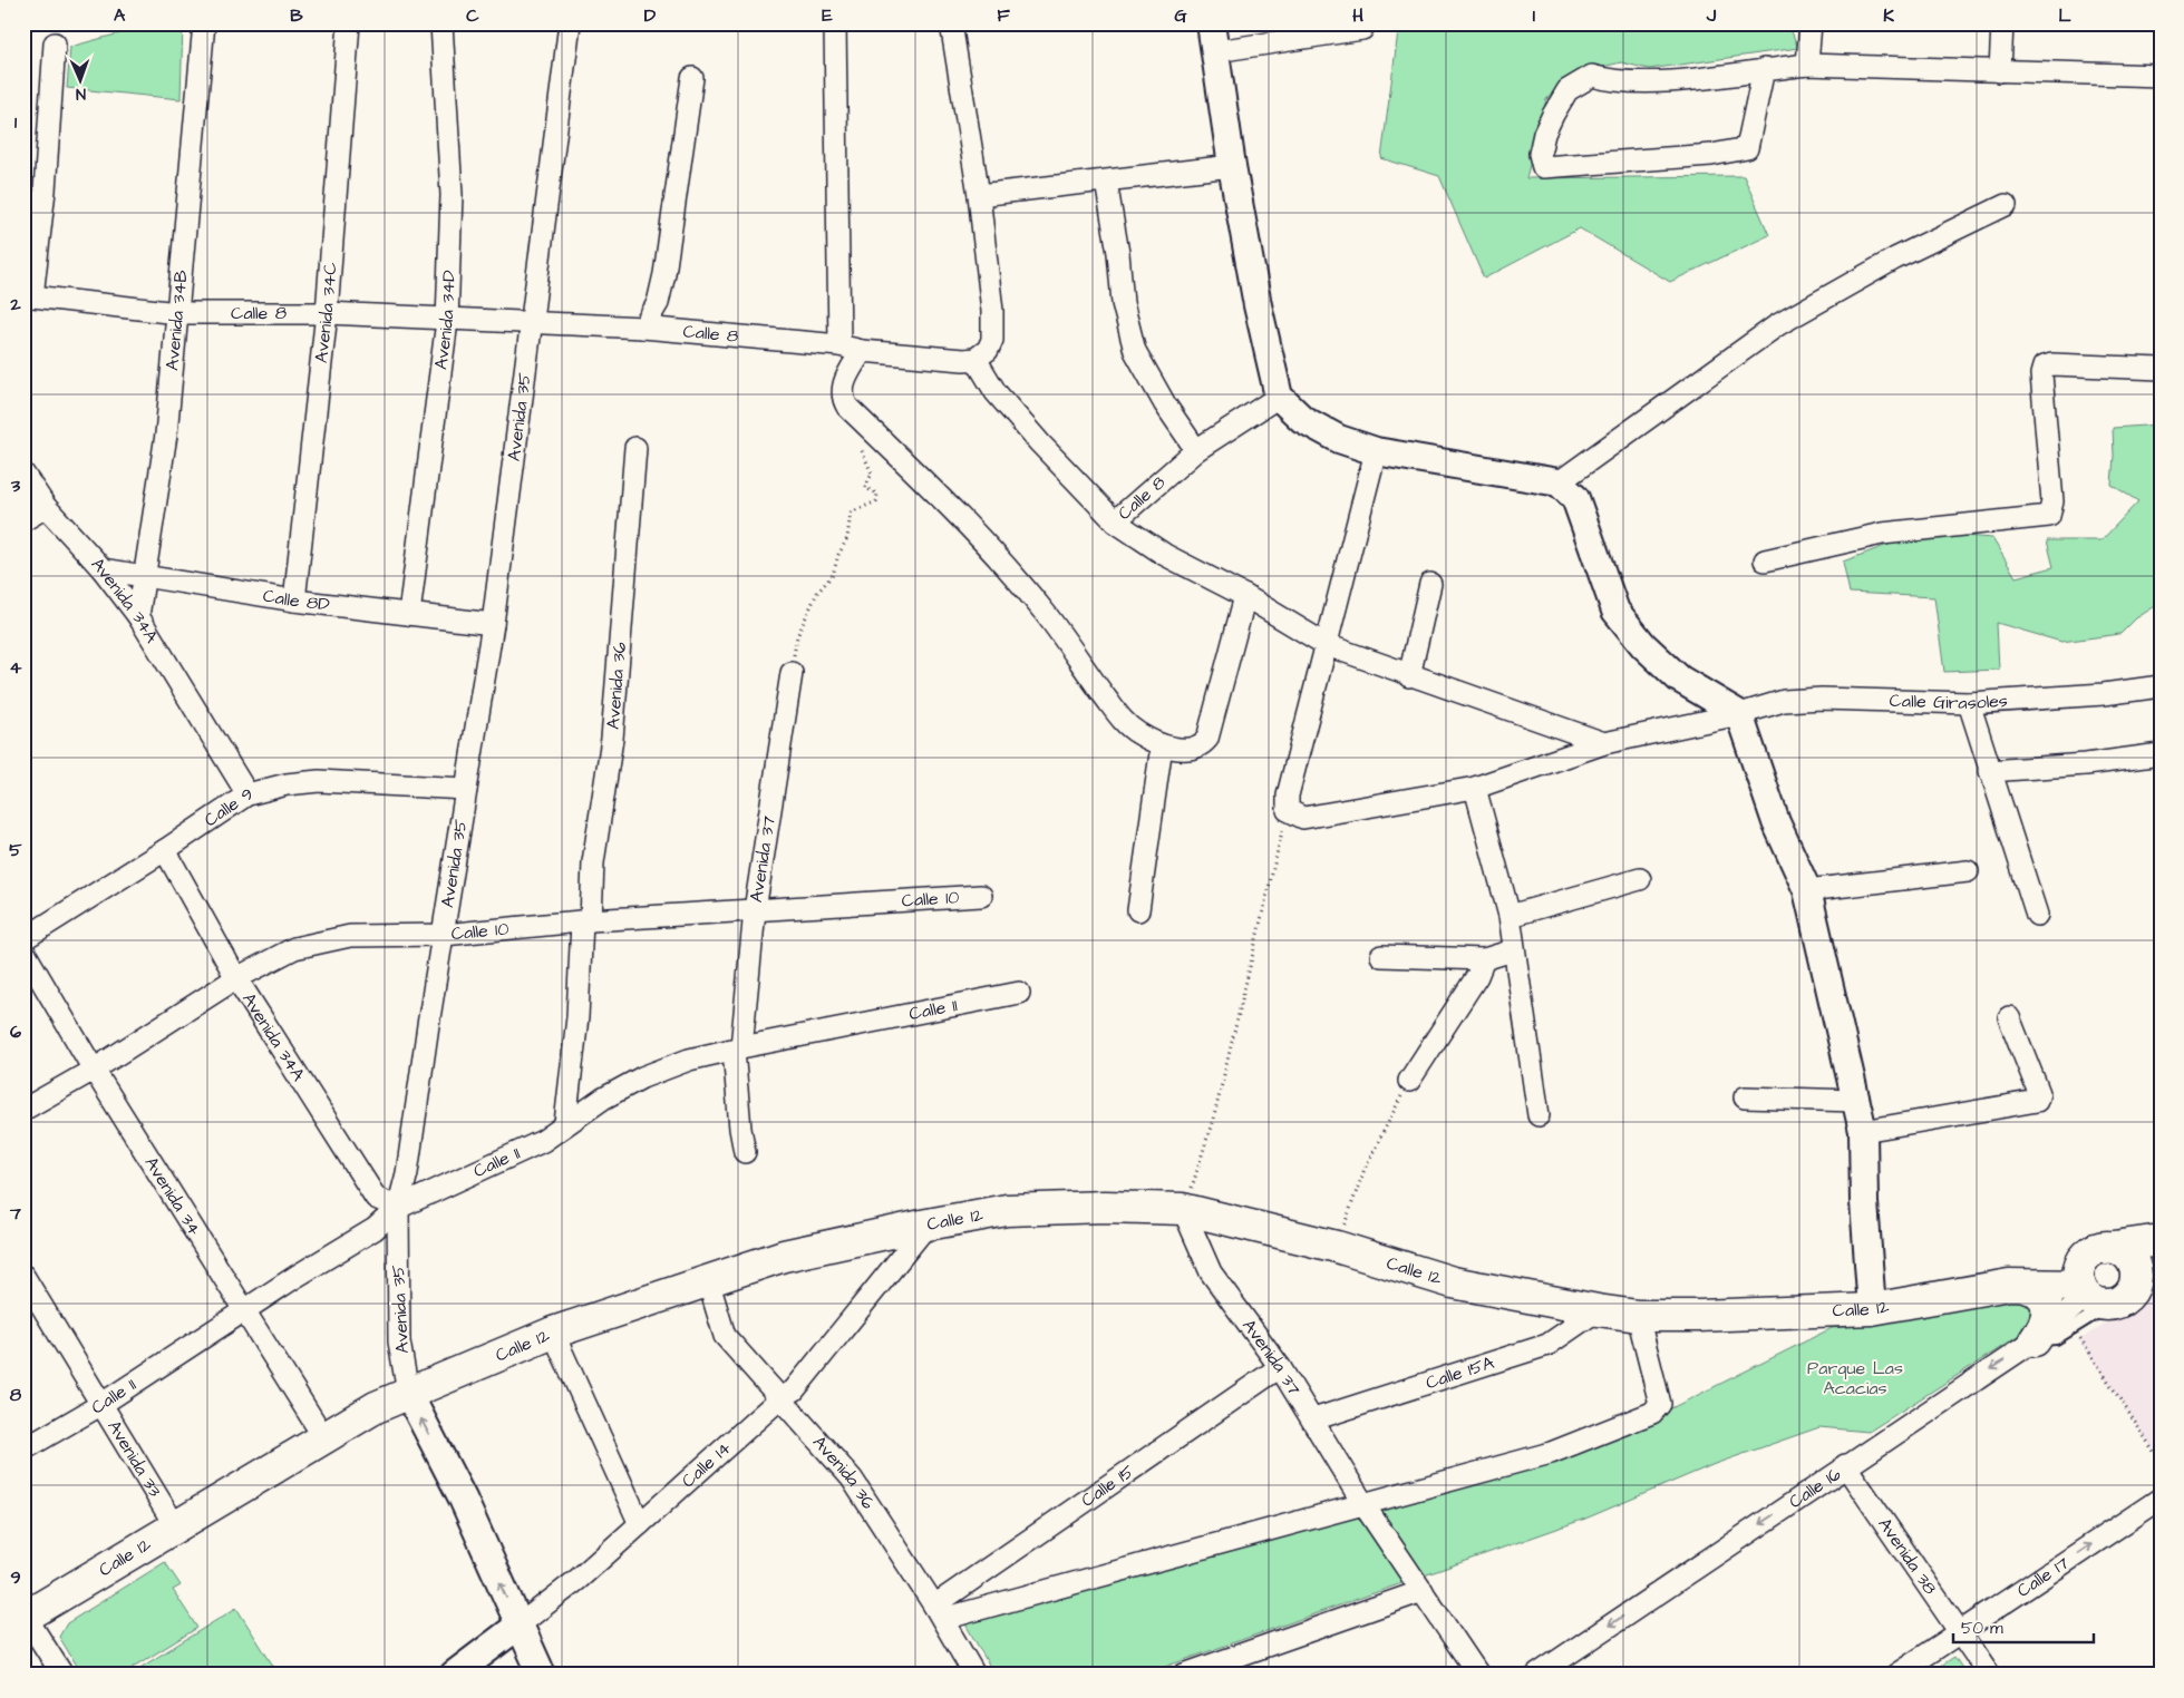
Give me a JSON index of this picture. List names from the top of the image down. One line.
{"streets":{"main road":["Calle 12"],"street":["Calle 8","Avenida 34C","Avenida 34D","Avenida 34B","Avenida 35","Calle 8D","Avenida 34A","Avenida 36","Calle Girasoles","Calle 9","Avenida 37","Calle 10","Calle 11","Avenida 34","Calle 15A","Avenida 33","Calle 14","Calle 15","Calle 16","Avenida 38","Calle 17"]},"crossings":[["Calle 8","Avenida 34C"],["Calle 8","Avenida 34D"],["Calle 8","Avenida 34B"],["Calle 8","Avenida 35"],["Avenida 34C","Calle 8D"],["Avenida 34D","Calle 8D"],["Avenida 34B","Calle 8D"],["Avenida 34B","Avenida 34A"],["Avenida 35","Calle 8D"],["Avenida 35","Avenida 34A"],["Avenida 35","Calle 9"],["Avenida 35","Calle 10"],["Avenida 35","Calle 11"],["Avenida 35","Calle 12"],["Avenida 35","Calle 14"],["Calle 8D","Avenida 34A"],["Avenida 34A","Calle 9"],["Avenida 34A","Calle 10"],["Avenida 34A","Calle 11"],["Avenida 36","Calle 10"],["Avenida 36","Calle 11"],["Avenida 36","Calle 12"],["Avenida 36","Calle 14"],["Avenida 36","Calle 15"],["Avenida 37","Calle 10"],["Avenida 37","Calle 11"],["Avenida 37","Calle 12"],["Avenida 37","Calle 15A"],["Avenida 37","Calle 15"],["Calle 10","Avenida 34"],["Calle 11","Avenida 34"],["Calle 11","Avenida 33"],["Avenida 34","Calle 12"],["Calle 12","Calle 15A"],["Calle 12","Avenida 33"],["Calle 12","Calle 14"],["Calle 12","Calle 16"],["Calle 16","Avenida 38"],["Avenida 38","Calle 17"]],"one_way":["Calle 16","Calle 17"],"parks":["Parque Las Acacias"],"scale_bar":"50 m","north":"bottom","grid":{"columns":["A","B","C","D","E","F","G","H","I","J","K","L"],"rows":["1","2","3","4","5","6","7","8","9"]}}
